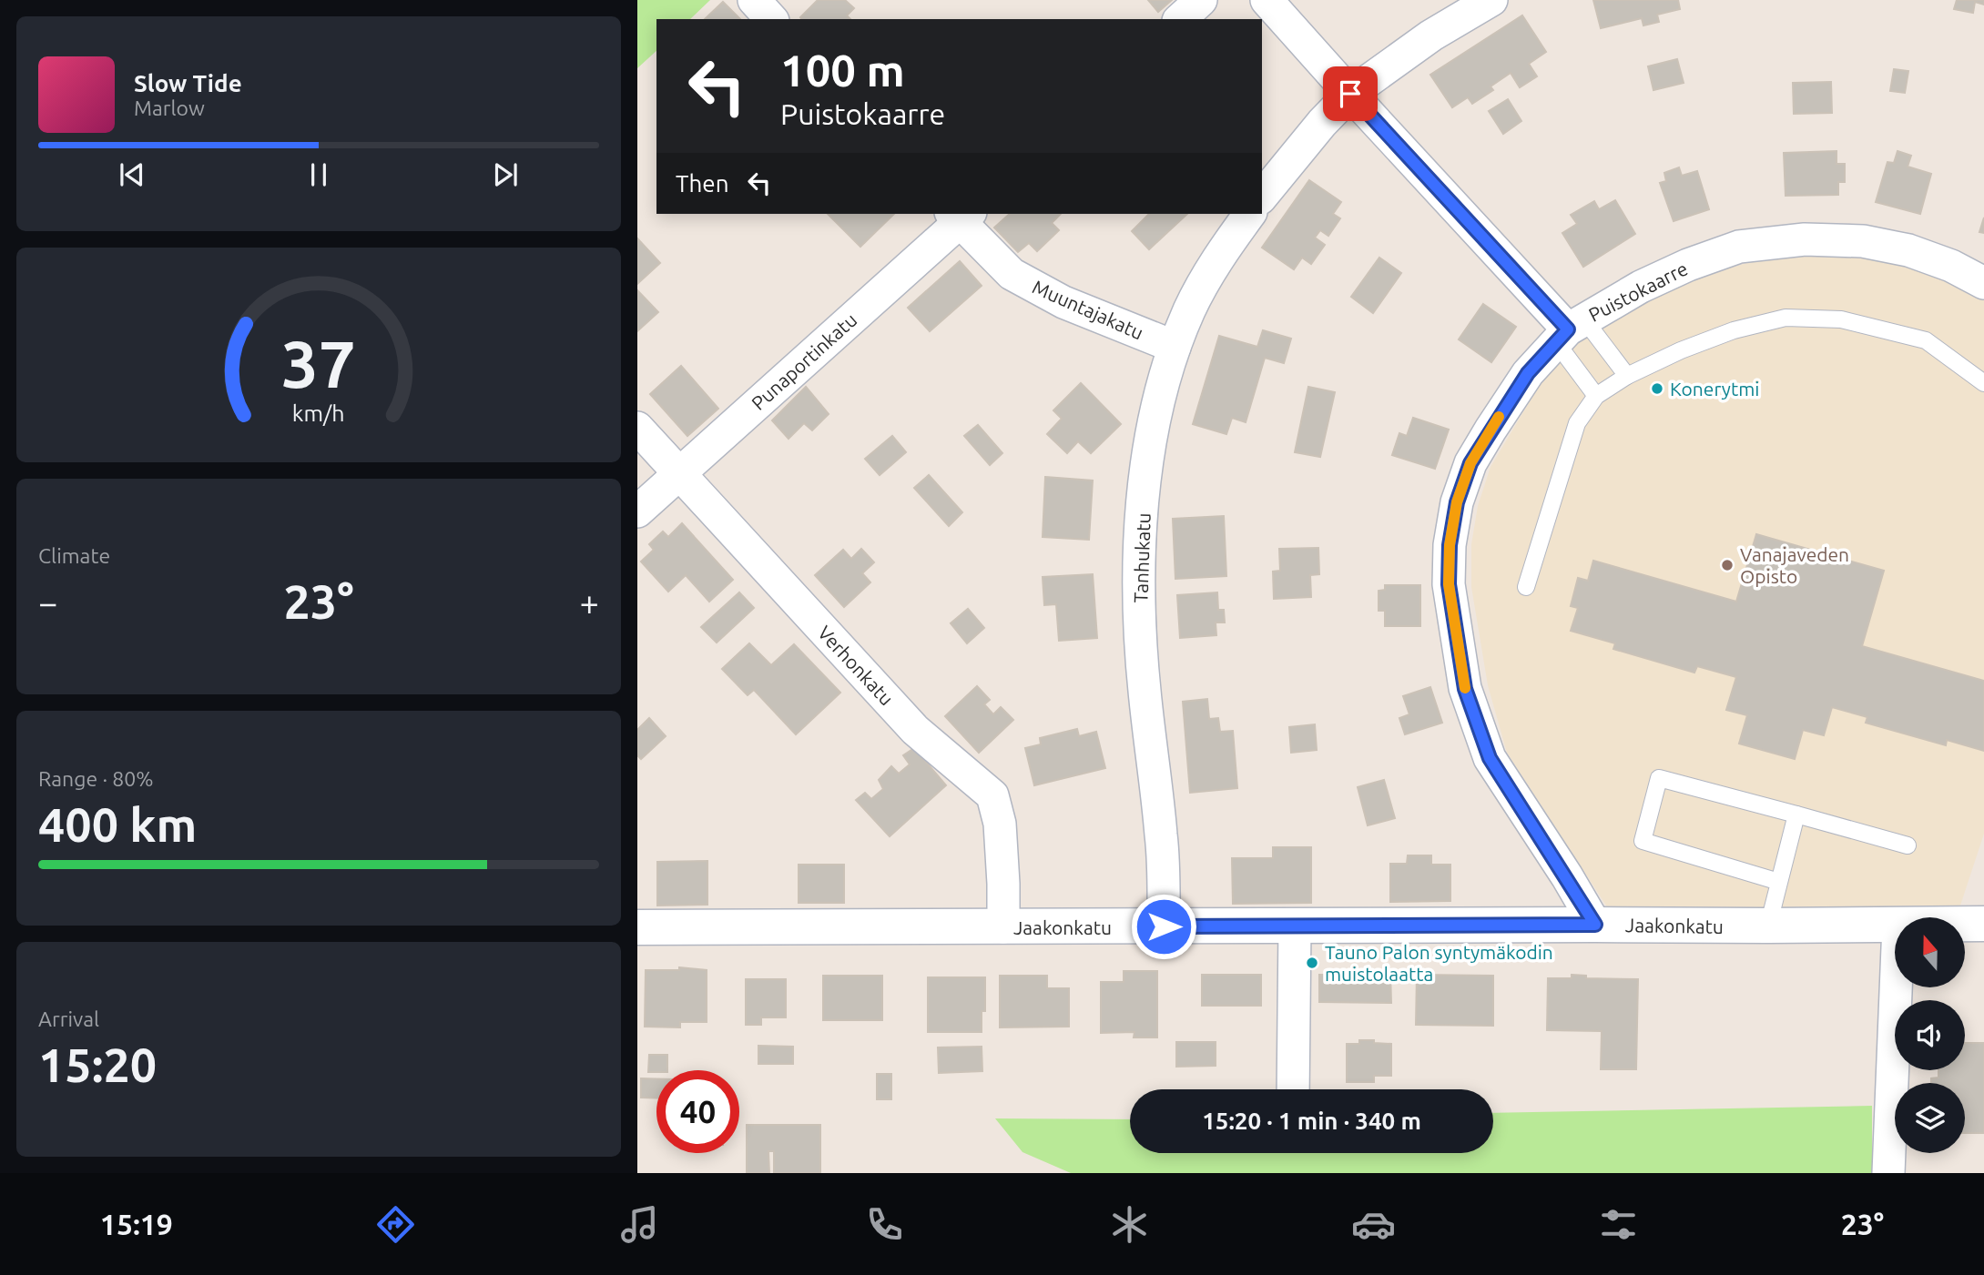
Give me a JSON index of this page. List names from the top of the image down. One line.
{"streets":{"street":["Puistokaarre","Muuntajakatu","Punaportinkatu","Tanhukatu","Verhonkatu","Jaakonkatu"]},"crossings":[["Puistokaarre","Jaakonkatu"],["Muuntajakatu","Punaportinkatu"],["Muuntajakatu","Tanhukatu"],["Punaportinkatu","Verhonkatu"],["Tanhukatu","Jaakonkatu"],["Verhonkatu","Jaakonkatu"]],"places":["Konerytmi","Vanajaveden Opisto","Tauno Palon syntymäkodin muistolaatta"],"north":"top","page":{"turn":["100 m","Puistokaarre"],"song":["Slow Tide","Marlow"],"then":"Then","tile":["Climate",["Range · 80%","400 km"],["Arrival","15:20"]],"heat":["−","23°","+"],"limit":"40","trip":"15:20 · 1 min · 340 m","tabs":["15:19","23°"],"gauge":["37","km/h"]}}
